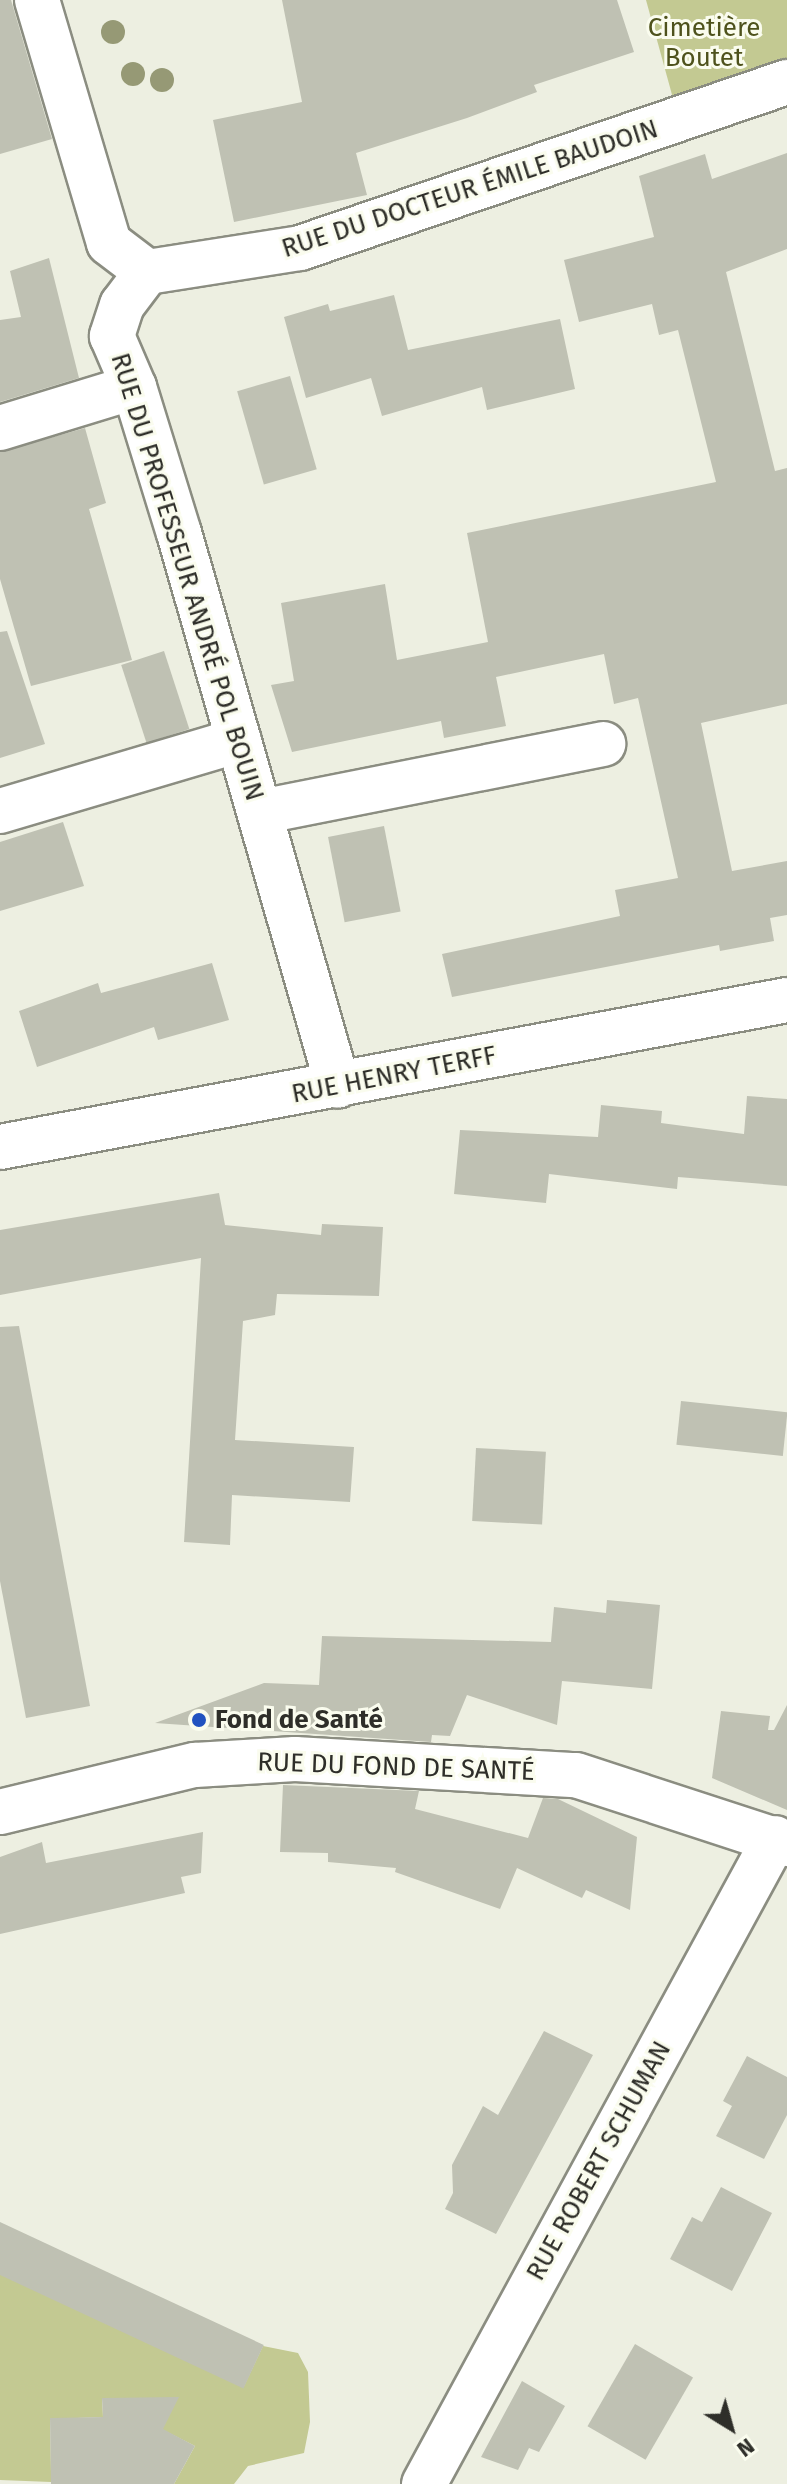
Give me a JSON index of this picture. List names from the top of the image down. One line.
{"streets":{"street":["RUE DU DOCTEUR ÉMILE BAUDOIN","RUE DU PROFESSEUR ANDRÉ POL BOUIN","RUE HENRY TERFF","RUE DU FOND DE SANTÉ","RUE ROBERT SCHUMAN"]},"crossings":[["RUE DU DOCTEUR ÉMILE BAUDOIN","RUE DU PROFESSEUR ANDRÉ POL BOUIN"],["RUE DU PROFESSEUR ANDRÉ POL BOUIN","RUE HENRY TERFF"],["RUE DU FOND DE SANTÉ","RUE ROBERT SCHUMAN"]],"parks":["Cimetière Boutet"],"places":["Fond de Santé"],"north":"bottom right"}
